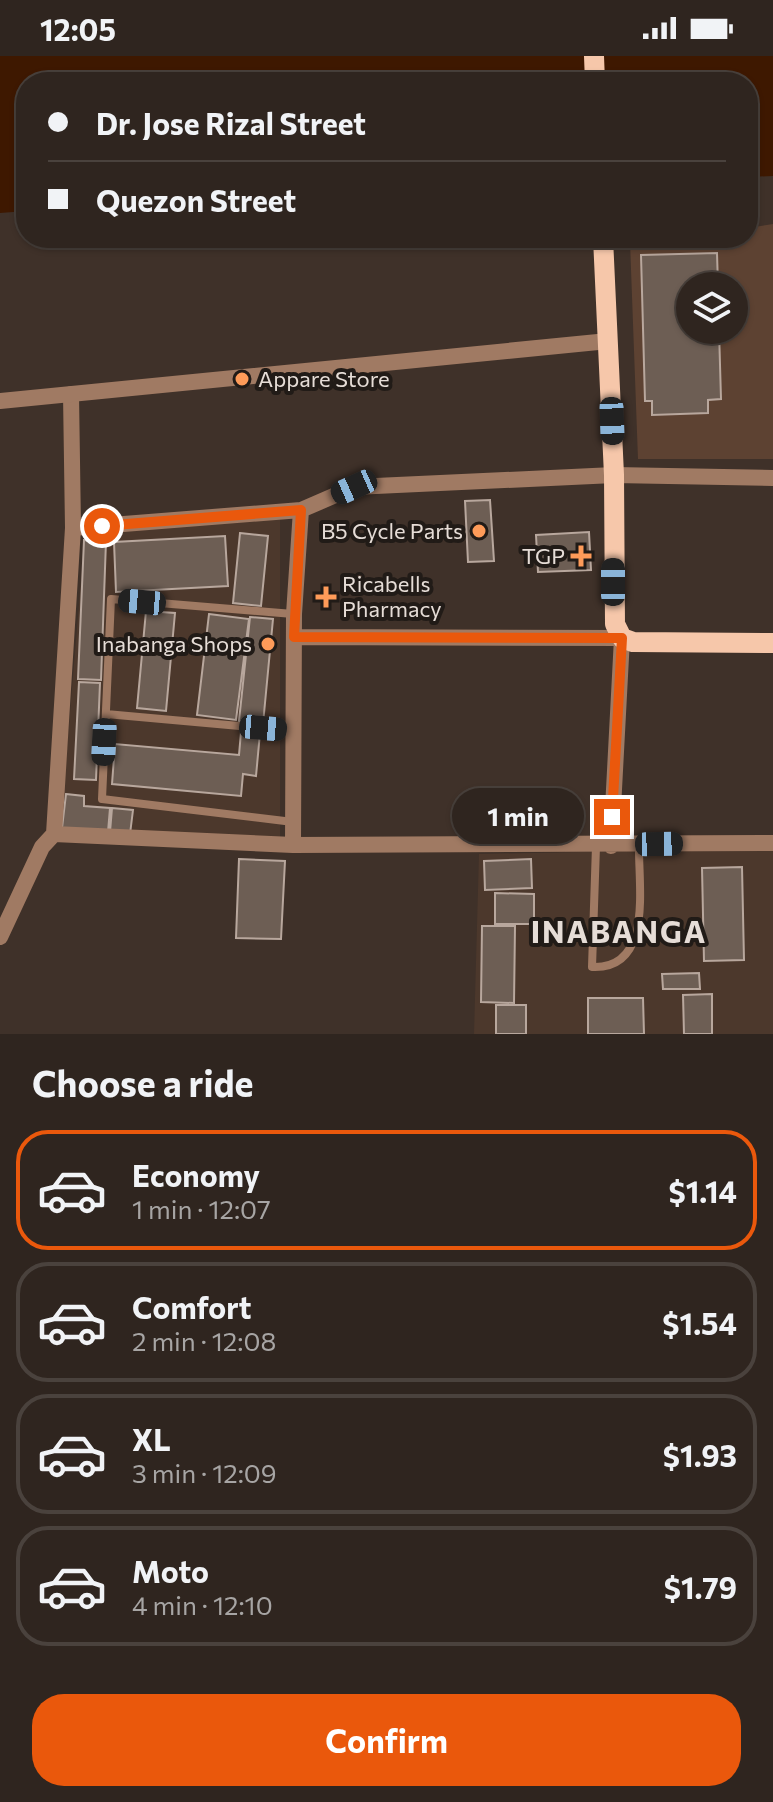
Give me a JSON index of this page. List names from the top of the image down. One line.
{"districts":["INABANGA"],"places":{"other":["Appare Store","B5 Cycle Parts","Inabanga Shops"],"health":["TGP","Ricabells Pharmacy"]},"page":{"status":"12:05","banner":["Dr. Jose Rizal Street","Quezon Street"],"bubble":"1 min","heading":"Choose a ride","list":[{"name":"Economy","note":"1 min · 12:07","value":"$1.14"},{"name":"Comfort","note":"2 min · 12:08","value":"$1.54"},{"name":"XL","note":"3 min · 12:09","value":"$1.93"},{"name":"Moto","note":"4 min · 12:10","value":"$1.79"}],"buttons":"Confirm"}}
